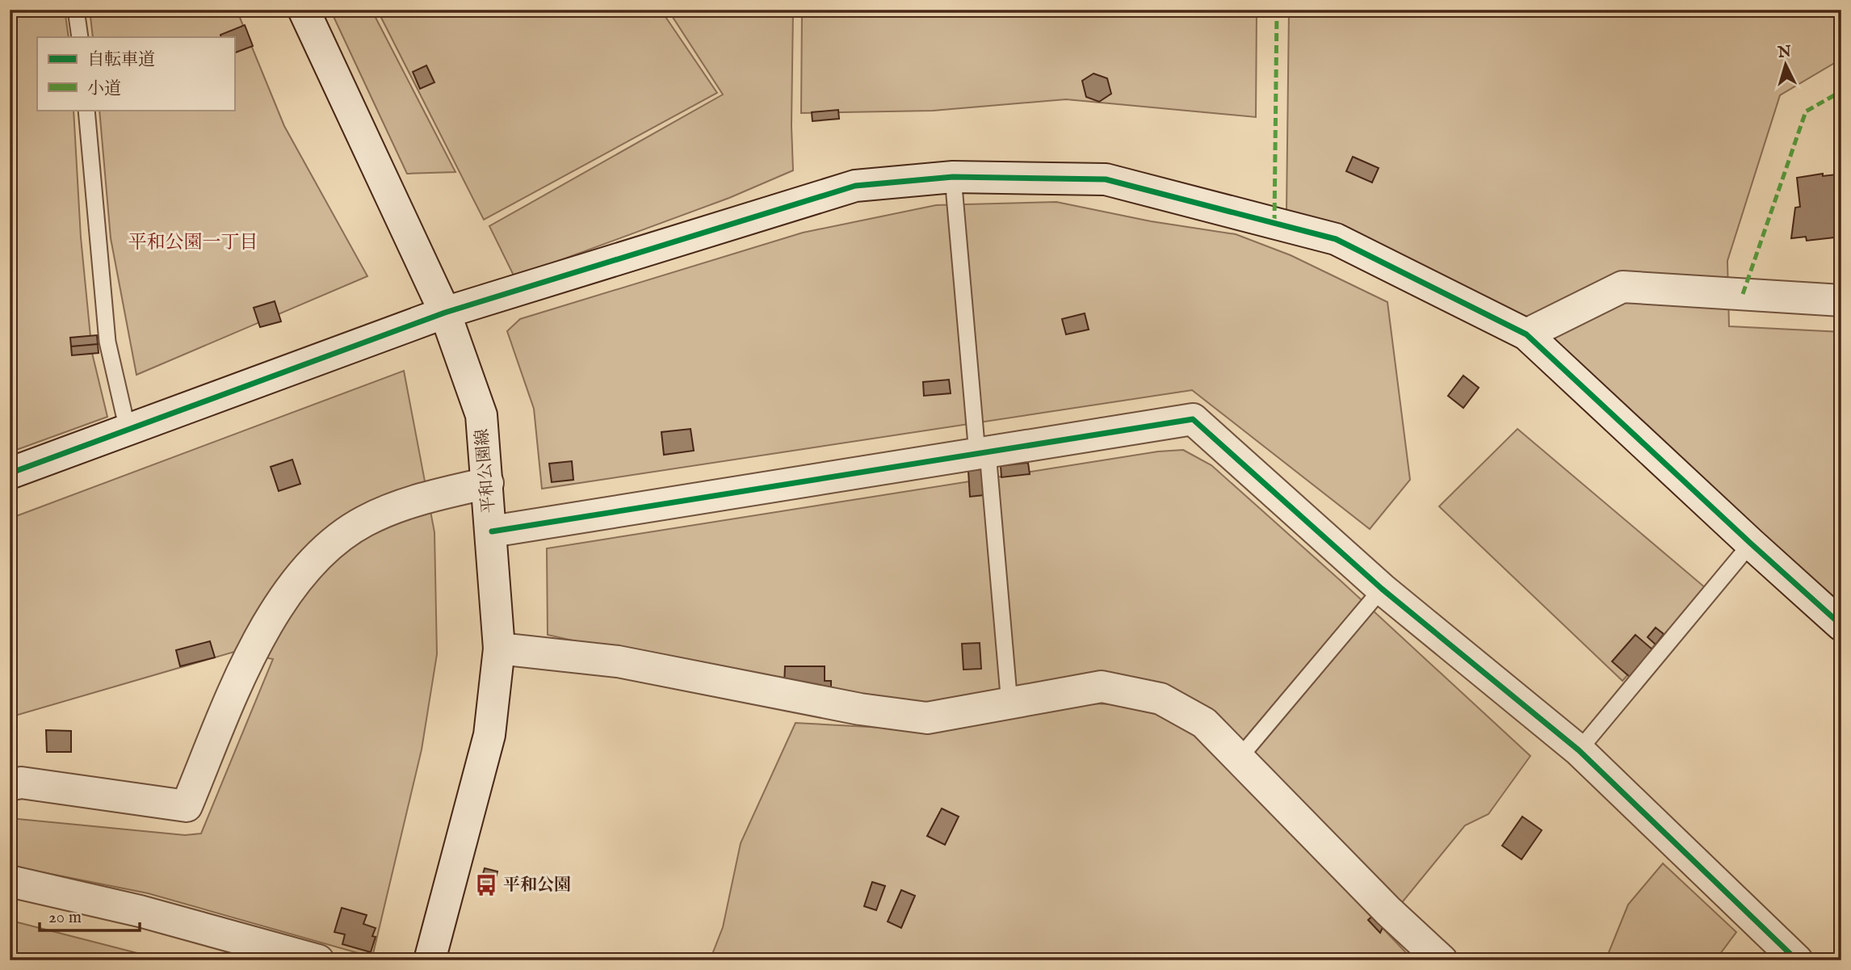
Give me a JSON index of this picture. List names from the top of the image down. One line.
{"streets":{"street":["平和公園線"]},"districts":["平和公園一丁目"],"places":{"bus stop":["平和公園"]},"legend":["自転車道","小道"],"scale_bar":"20 m","north":"top"}
